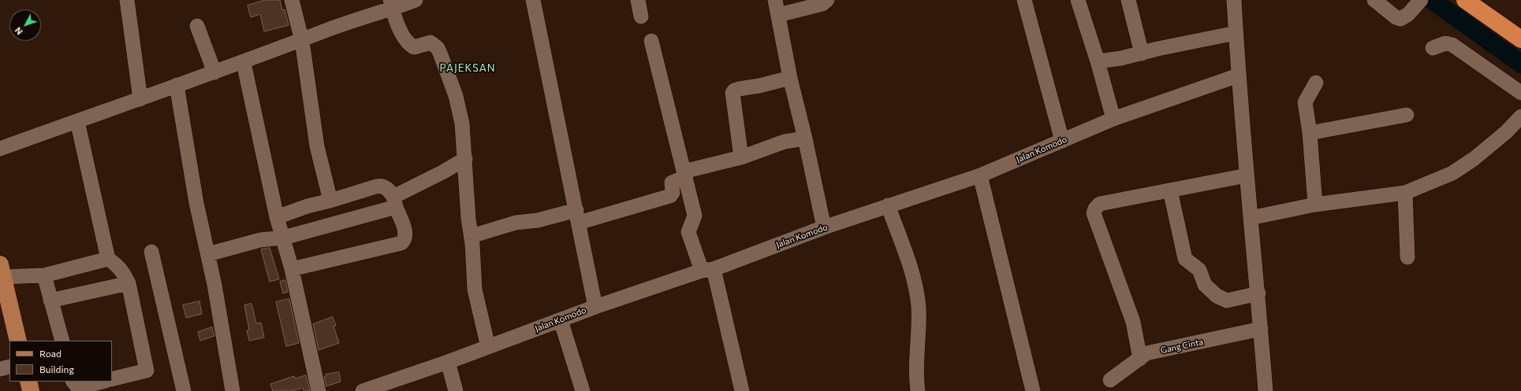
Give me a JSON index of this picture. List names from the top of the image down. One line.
{"streets":{"street":["Jalan Komodo","Gang Cinta"]},"districts":["PAJEKSAN"],"legend":["Road","Building"],"north":"bottom left"}
